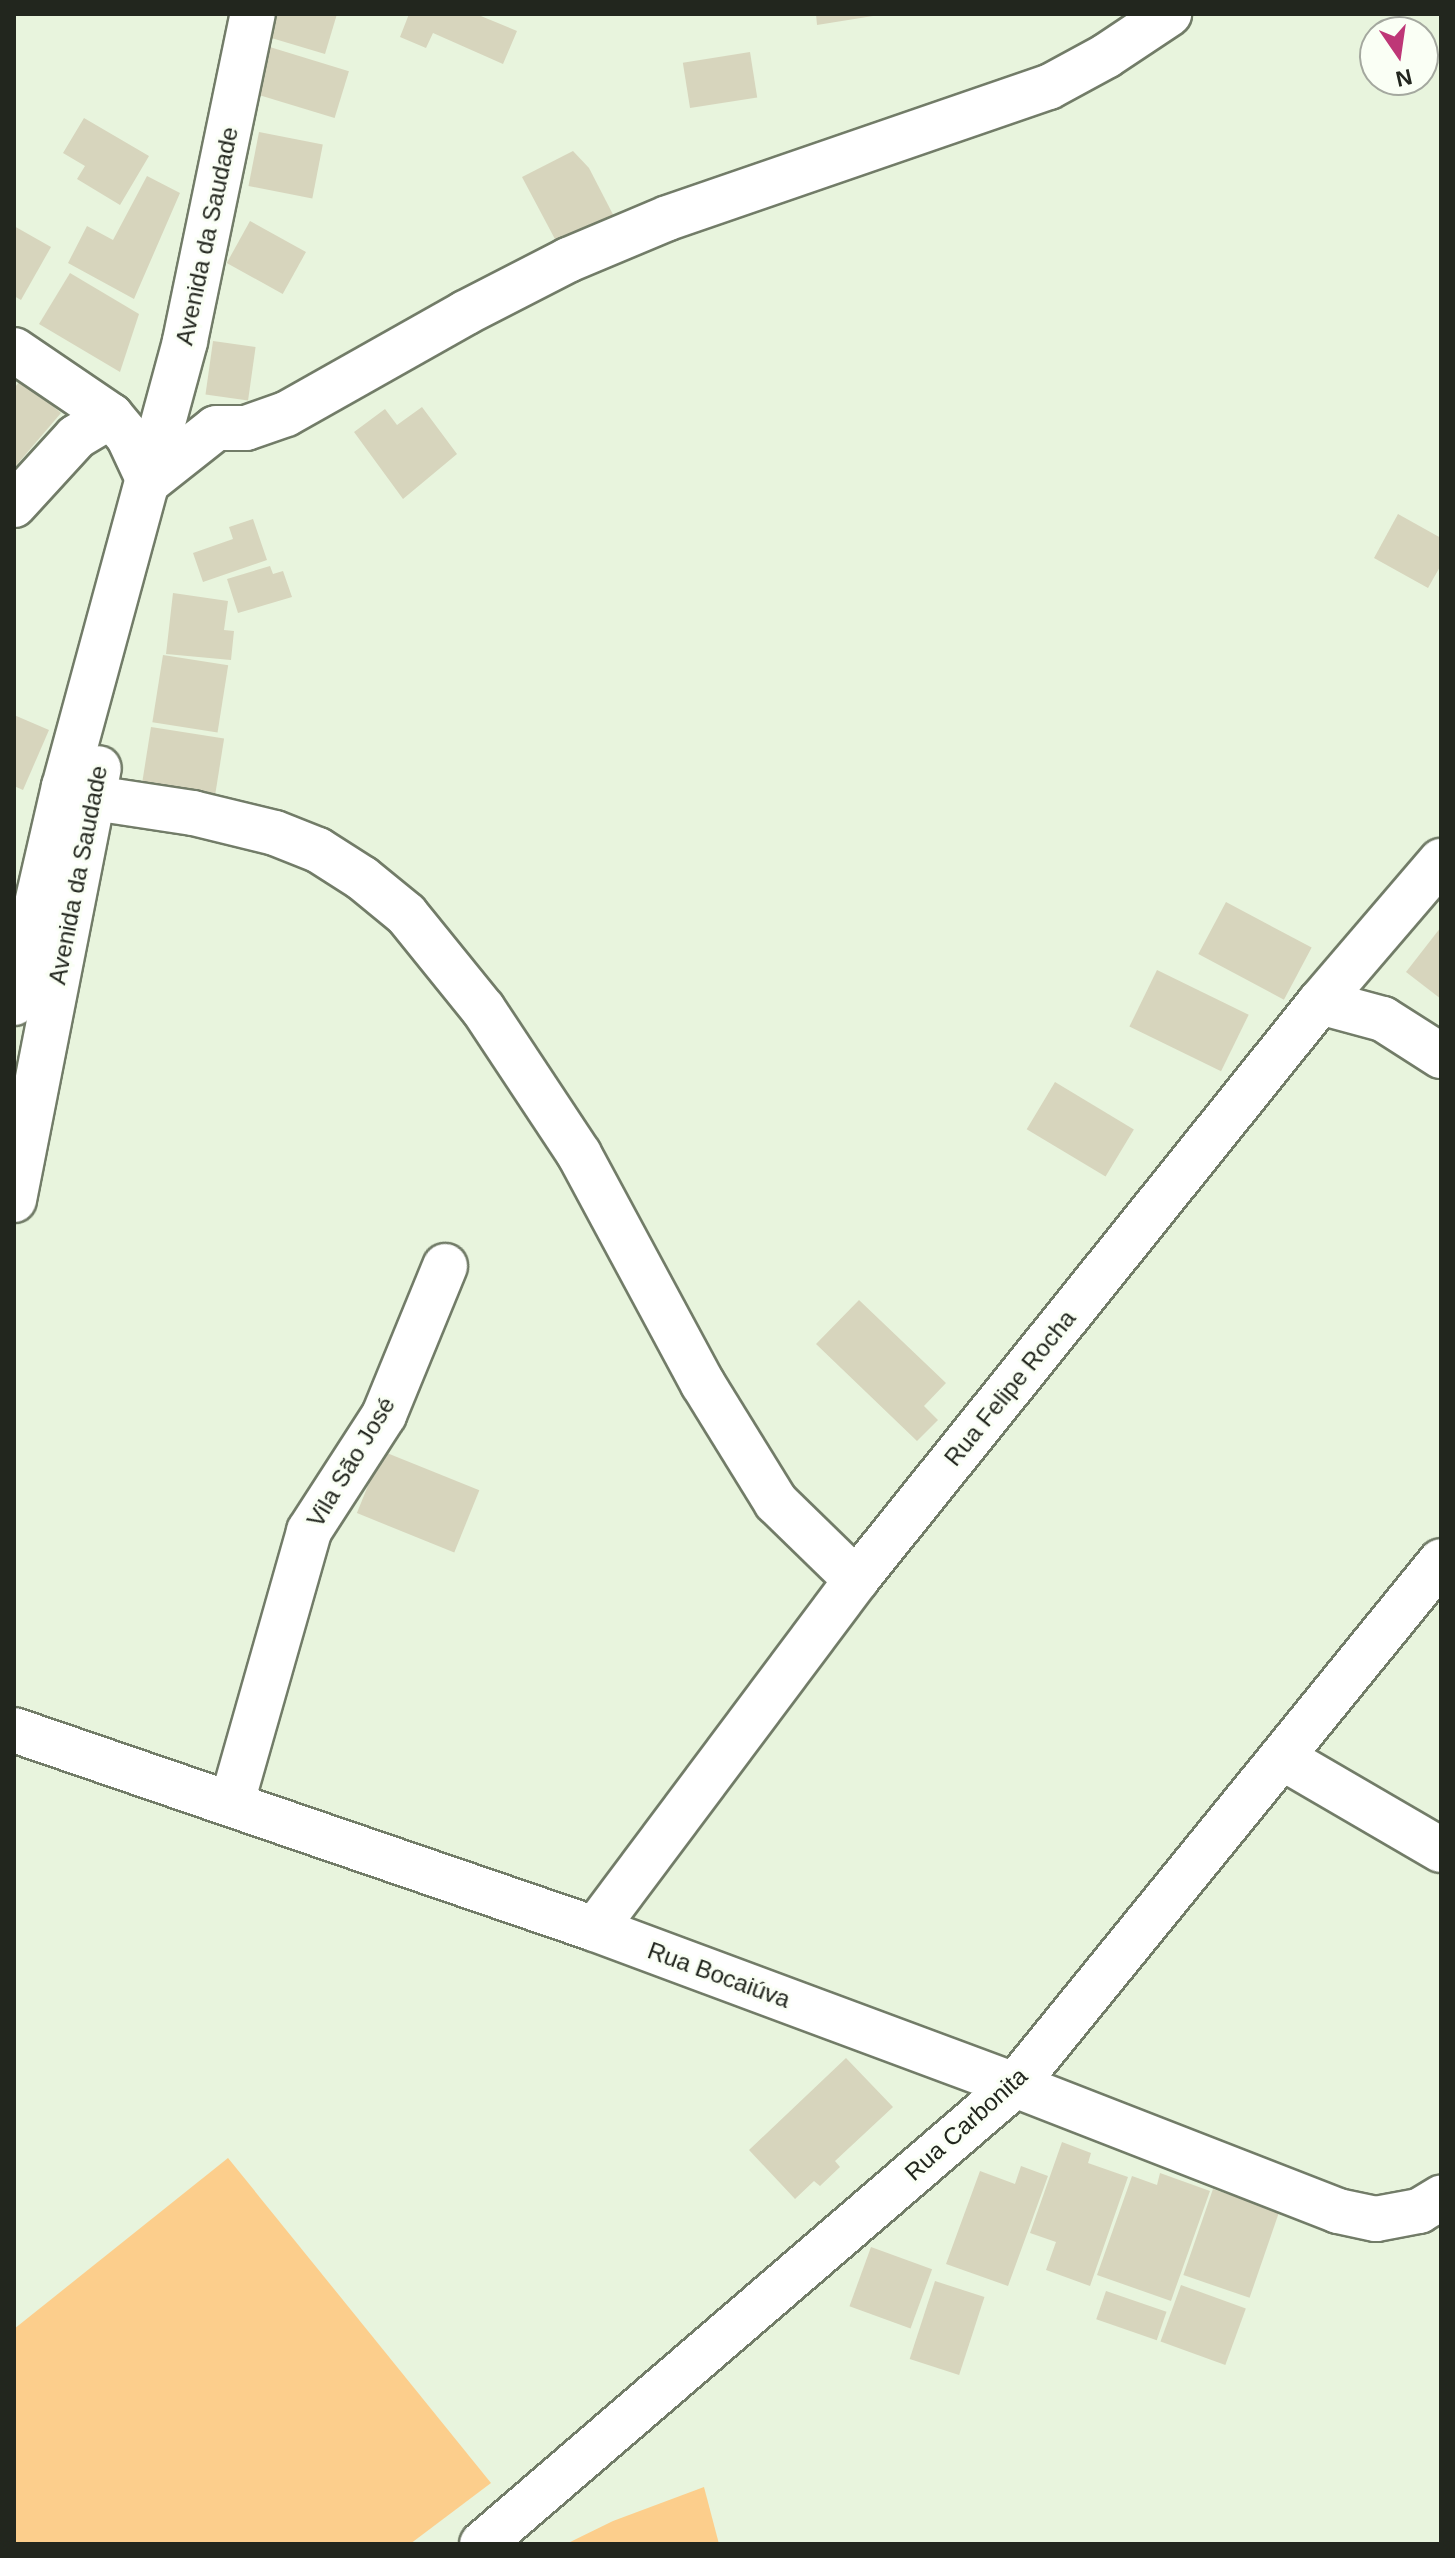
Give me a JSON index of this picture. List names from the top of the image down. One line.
{"streets":{"street":["Avenida da Saudade","Rua Felipe Rocha","Vila São José","Rua Bocaiúva","Rua Carbonita"]},"crossings":[["Rua Felipe Rocha","Rua Bocaiúva"],["Vila São José","Rua Bocaiúva"],["Rua Bocaiúva","Rua Carbonita"]],"north":"bottom"}
